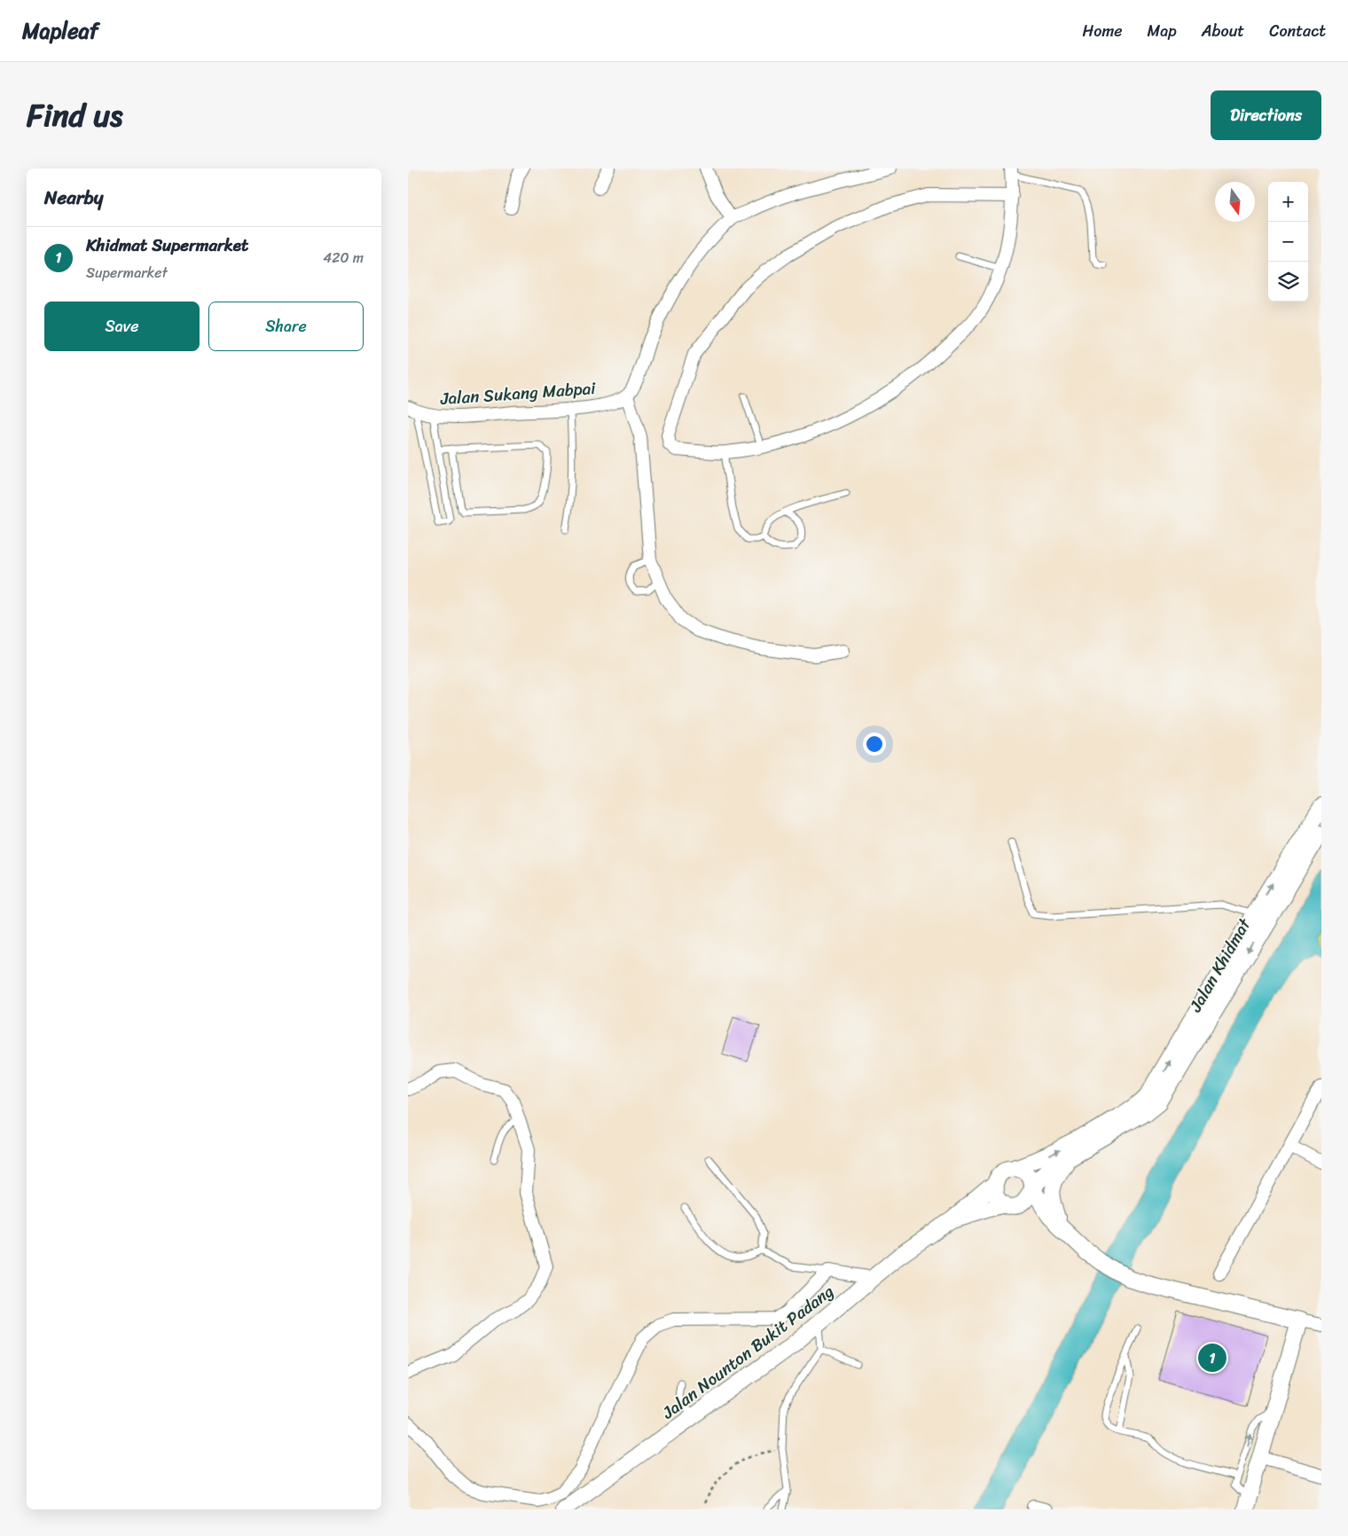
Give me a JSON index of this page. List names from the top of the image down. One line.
{"streets":{"street":["Jalan Sukang Mabpai","Jalan Khidmat","Jalan Nounton Bukit Padang"]},"crossings":[["Jalan Khidmat","Jalan Nounton Bukit Padang"]],"north":"bottom","page":{"header":"Mapleaf","nav":["Home","Map","About","Contact"],"title":"Find us","buttons":["Directions",["Save","Share"]],"heading":"Nearby","map_buttons":["+","−"],"list":[{"mark":"1","name":"Khidmat Supermarket","note":"Supermarket","value":"420 m"}],"pins":"1"}}
